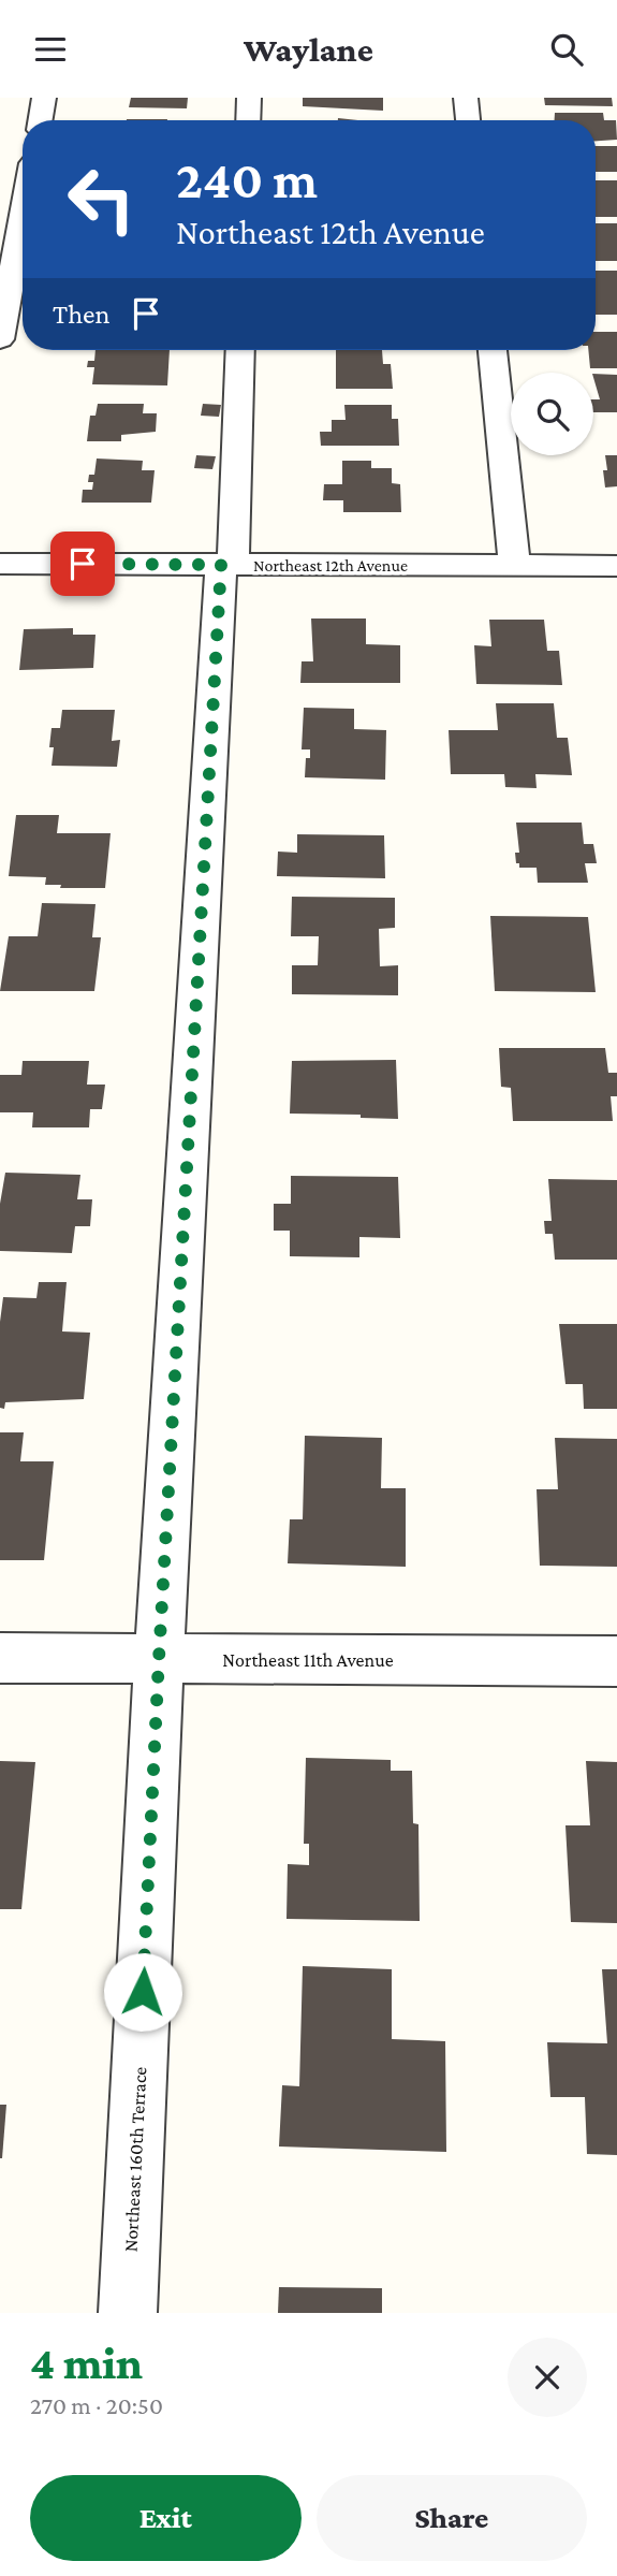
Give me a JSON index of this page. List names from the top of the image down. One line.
{"streets":{"street":["Northeast 12th Avenue","Northeast 11th Avenue","Northeast 160th Terrace"]},"crossings":[["Northeast 12th Avenue","Northeast 160th Terrace"],["Northeast 11th Avenue","Northeast 160th Terrace"]],"page":{"header":"Waylane","turn":["240 m","Northeast 12th Avenue"],"then":"Then","heading":["4 min","270 m · 20:50"],"buttons":["Exit","Share"]}}
